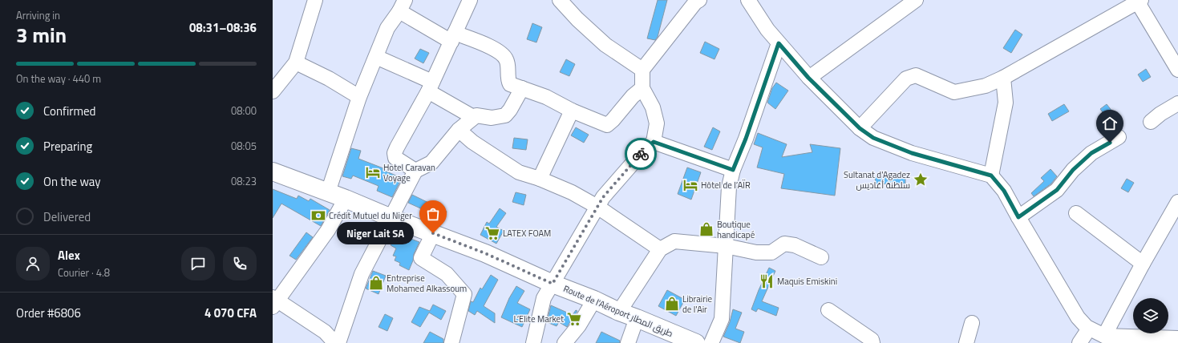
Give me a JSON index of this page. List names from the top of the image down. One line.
{"streets":{"main road":["Route de l'Aéroport طريق المطار"]},"places":{"hotel":["Hotel Caravan Voyage","Hôtel de l’AÏR"],"place":["Sultanat d'Agadez سلطنة أغاديس"],"bank":["Crédit Mutuel du Niger"],"shop":["Boutique handicapé","Entreprise Mohamed Alkassoum","Librairie de l'Air"],"other":["Niger Lait SA"],"supermarket":["LATEX FOAM","L’Elite Market"],"restaurant":["Maquis Emiskini"]},"page":{"heading":["3 min","Arriving in","08:31–08:36"],"panel":["Alex","Courier · 4.8","Order #6806","4 070 CFA"],"bar":"On the way · 440 m","list":[["Confirmed","08:00"],["Preparing","08:05"],["On the way","08:23"],"Delivered"],"bubble":"Niger Lait SA"}}
